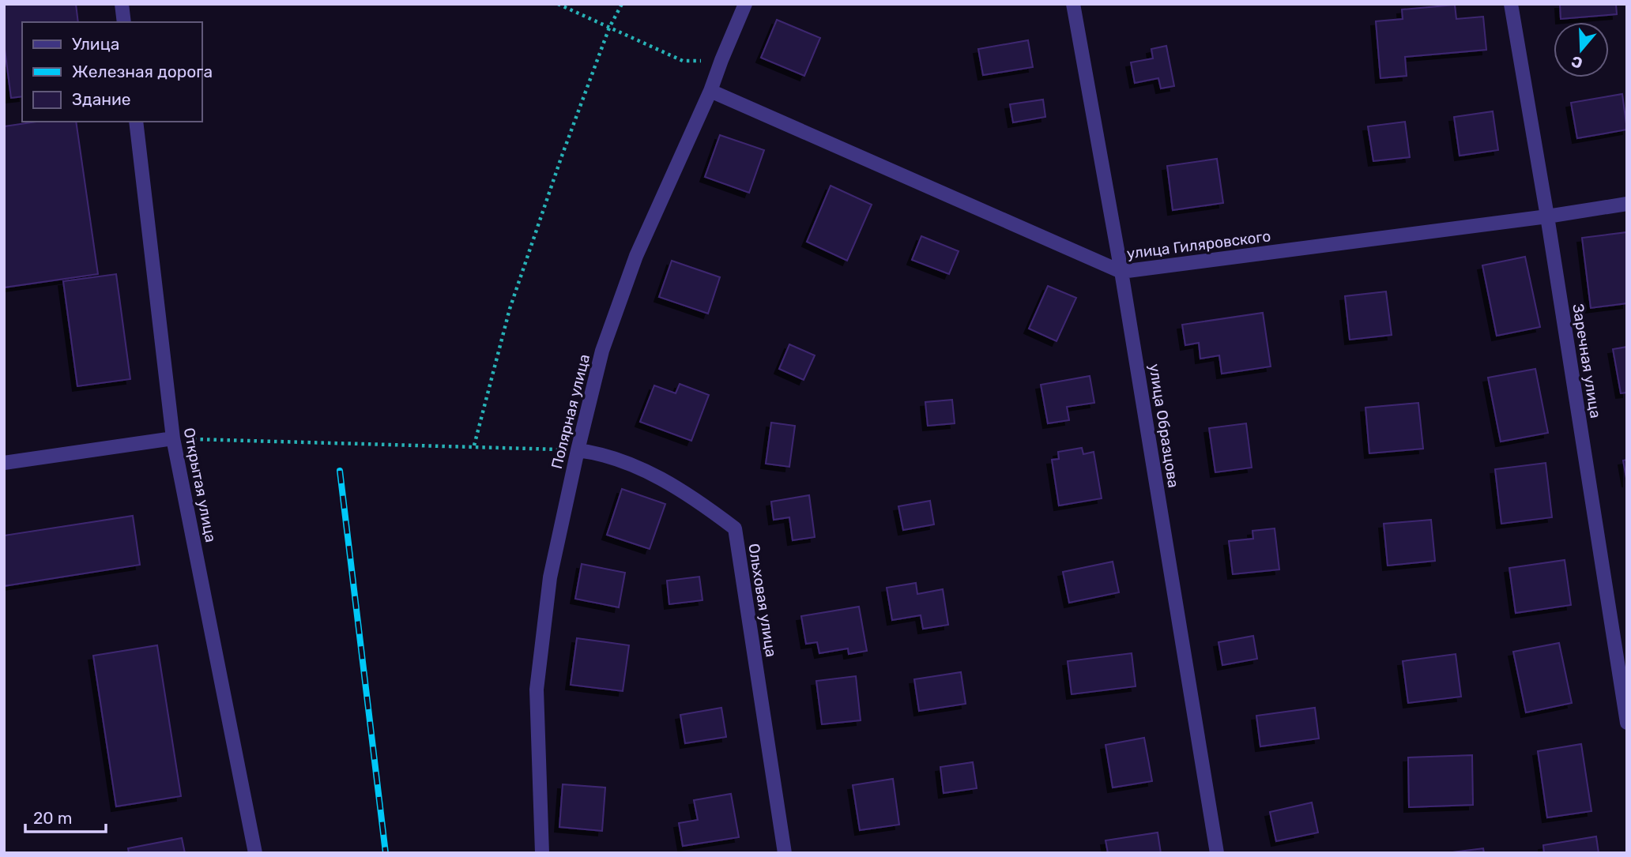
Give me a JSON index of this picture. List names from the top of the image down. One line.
{"streets":{"street":["улица Гиляровского","Заречная улица","Полярная улица","улица Образцова","Открытая улица","Ольховая улица"]},"crossings":[["улица Гиляровского","Заречная улица"],["улица Гиляровского","Полярная улица"],["улица Гиляровского","улица Образцова"],["Полярная улица","Ольховая улица"]],"legend":["Улица","Железная дорога","Здание"],"scale_bar":"20 m","north":"bottom"}
